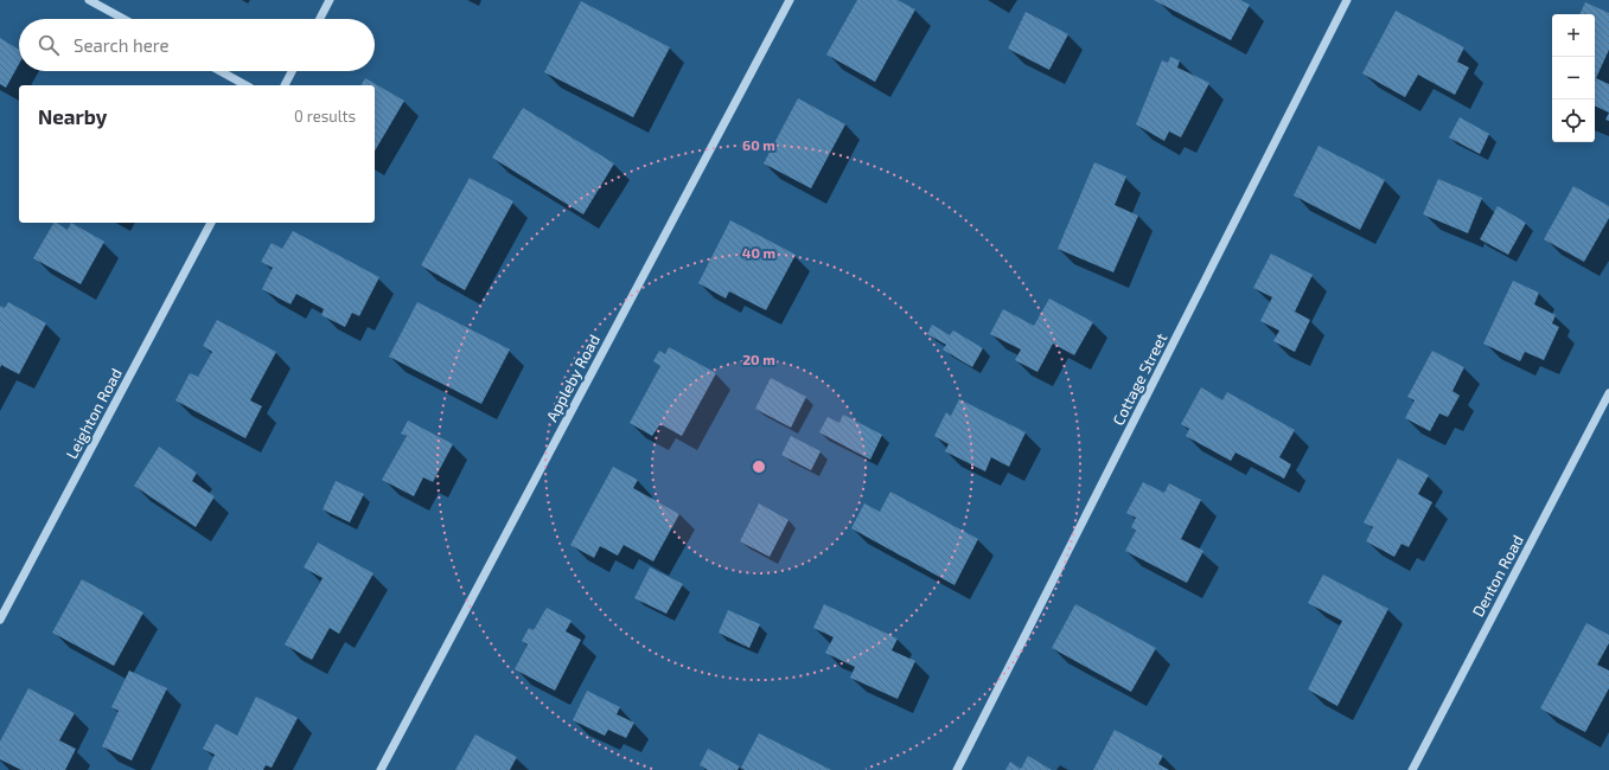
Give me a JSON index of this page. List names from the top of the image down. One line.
{"streets":{"street":["Appleby Road","Cottage Street","Leighton Road","Denton Road"]},"page":{"map_buttons":["+","−"],"search":"Search here","heading":["Nearby","0 results"]},"rings":["60 m","40 m","20 m"]}
